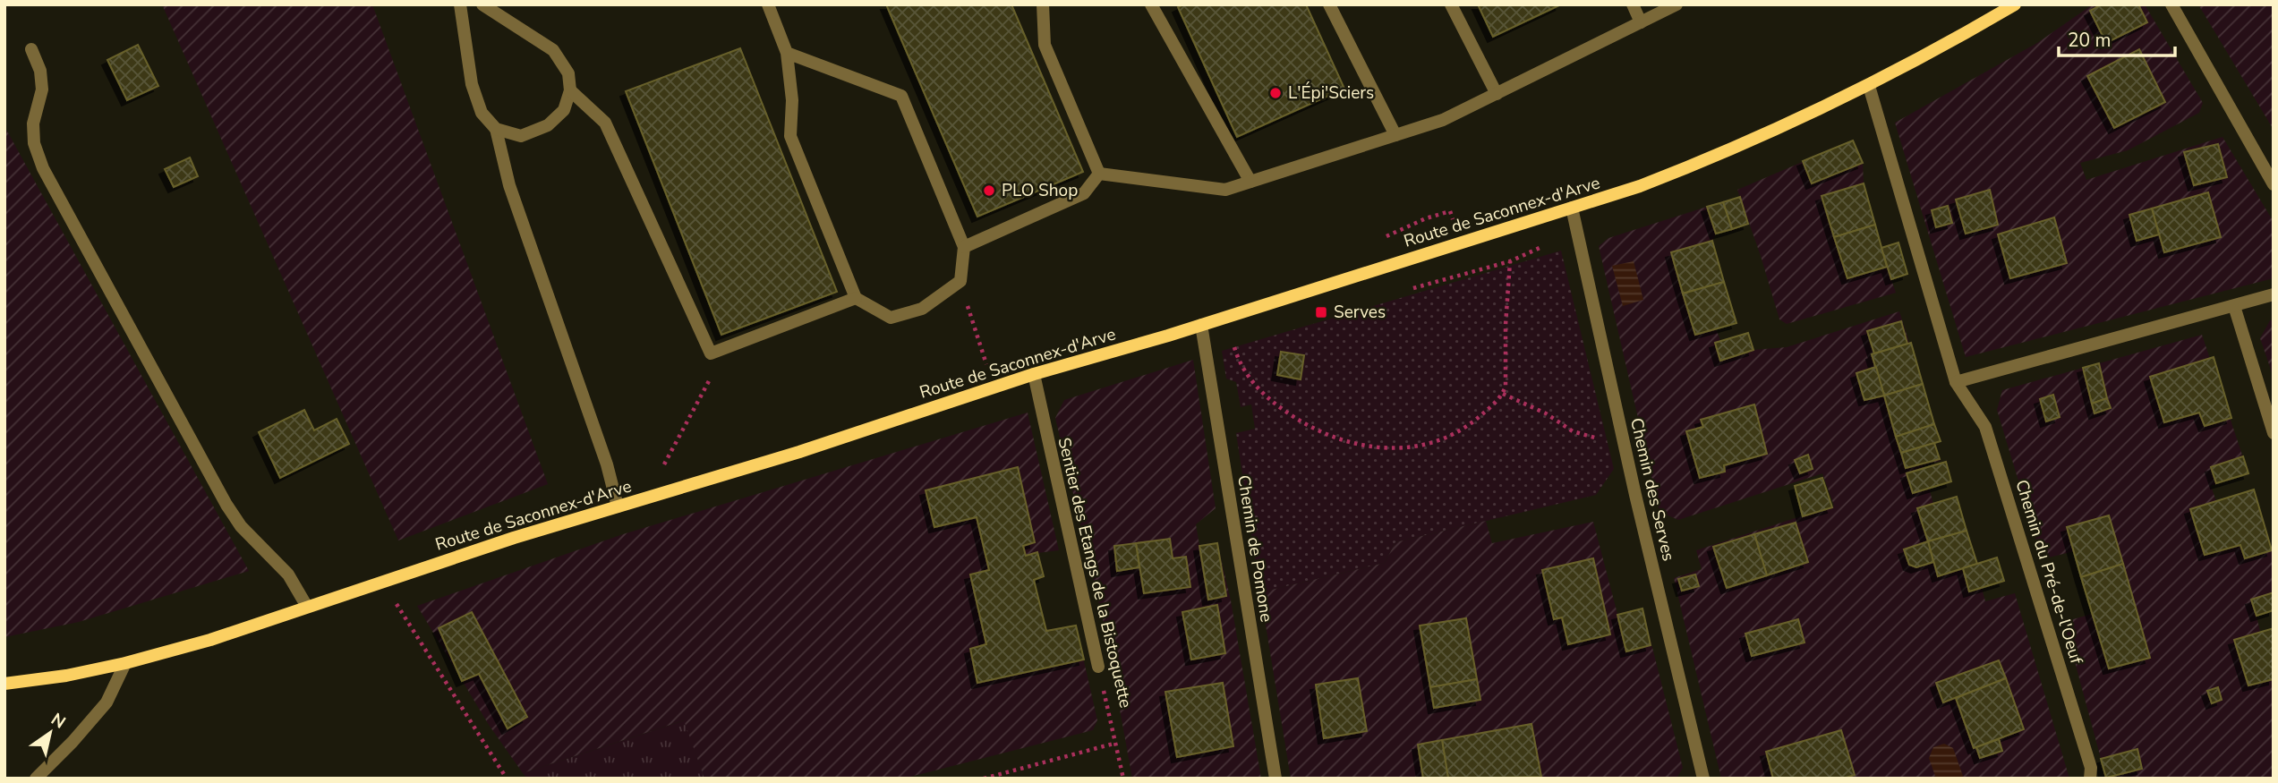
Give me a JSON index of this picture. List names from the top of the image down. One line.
{"streets":{"street":["Route de Saconnex-d'Arve","Chemin des Serves","Chemin de Pomone","Chemin du Pré-de-l'Oeuf","Sentier des Etangs de la Bistoquette"]},"crossings":[["Route de Saconnex-d'Arve","Chemin des Serves"],["Route de Saconnex-d'Arve","Chemin de Pomone"],["Route de Saconnex-d'Arve","Chemin du Pré-de-l'Oeuf"],["Route de Saconnex-d'Arve","Sentier des Etangs de la Bistoquette"]],"places":{"other":["L'Épi'Sciers","PLO Shop"],"transit":["Serves"]},"scale_bar":"20 m","north":"top right"}
